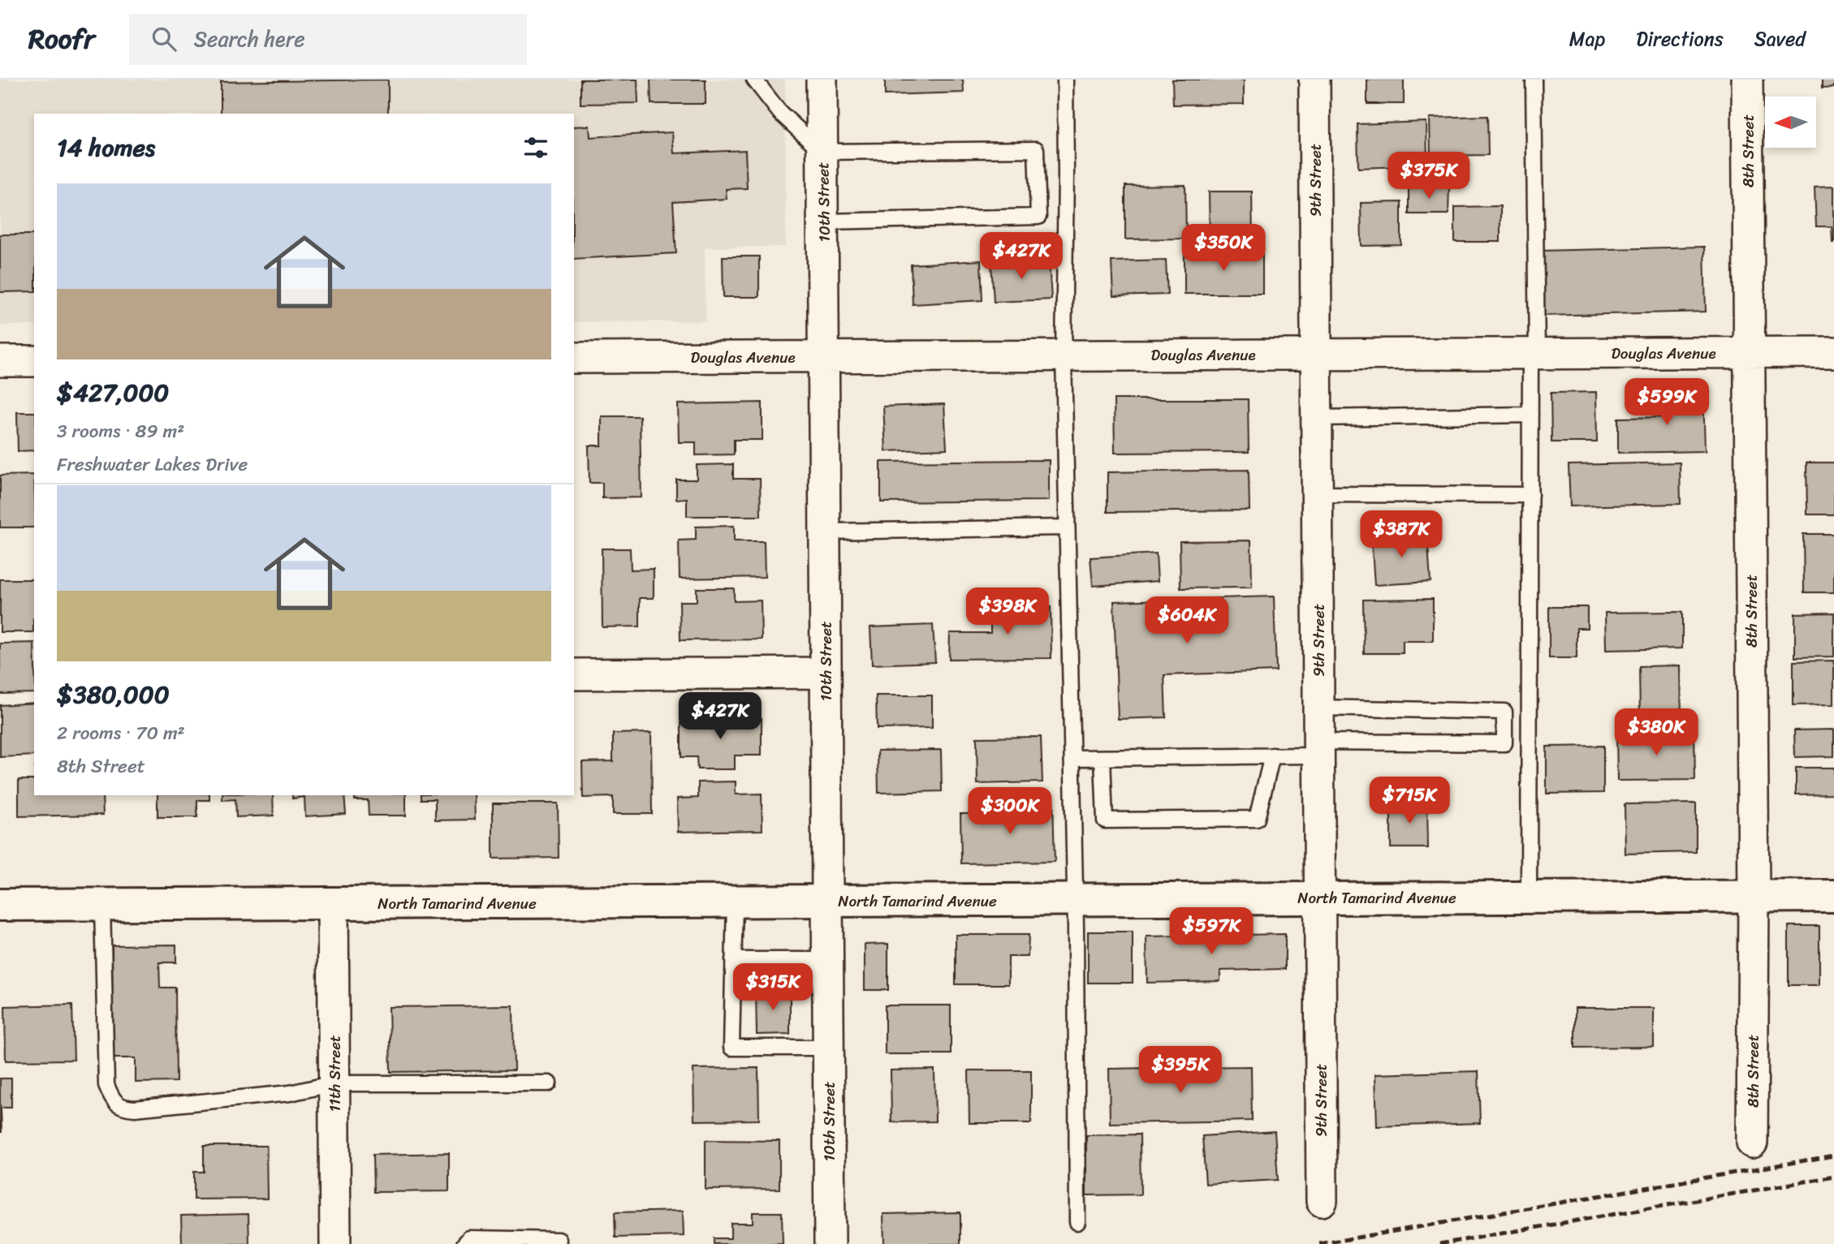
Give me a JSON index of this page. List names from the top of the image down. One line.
{"streets":{"street":["8th Street","9th Street","10th Street","Douglas Avenue","North Tamarind Avenue","11th Street"]},"crossings":[["8th Street","Douglas Avenue"],["8th Street","North Tamarind Avenue"],["9th Street","Douglas Avenue"],["9th Street","North Tamarind Avenue"],["10th Street","Douglas Avenue"],["10th Street","North Tamarind Avenue"],["North Tamarind Avenue","11th Street"]],"north":"left","page":{"header":"Roofr","search":"Search here","nav":["Map","Directions","Saved"],"heading":"14 homes","price":["$375K","$350K","$427K","$599K","$387K","$398K","$604K","$427K","$380K","$715K","$300K","$597K","$315K","$395K"],"list":[{"name":"$427,000","note":"3 rooms · 89 m² · Freshwater Lakes Drive"},{"name":"$380,000","note":"2 rooms · 70 m² · 8th Street"}]}}
